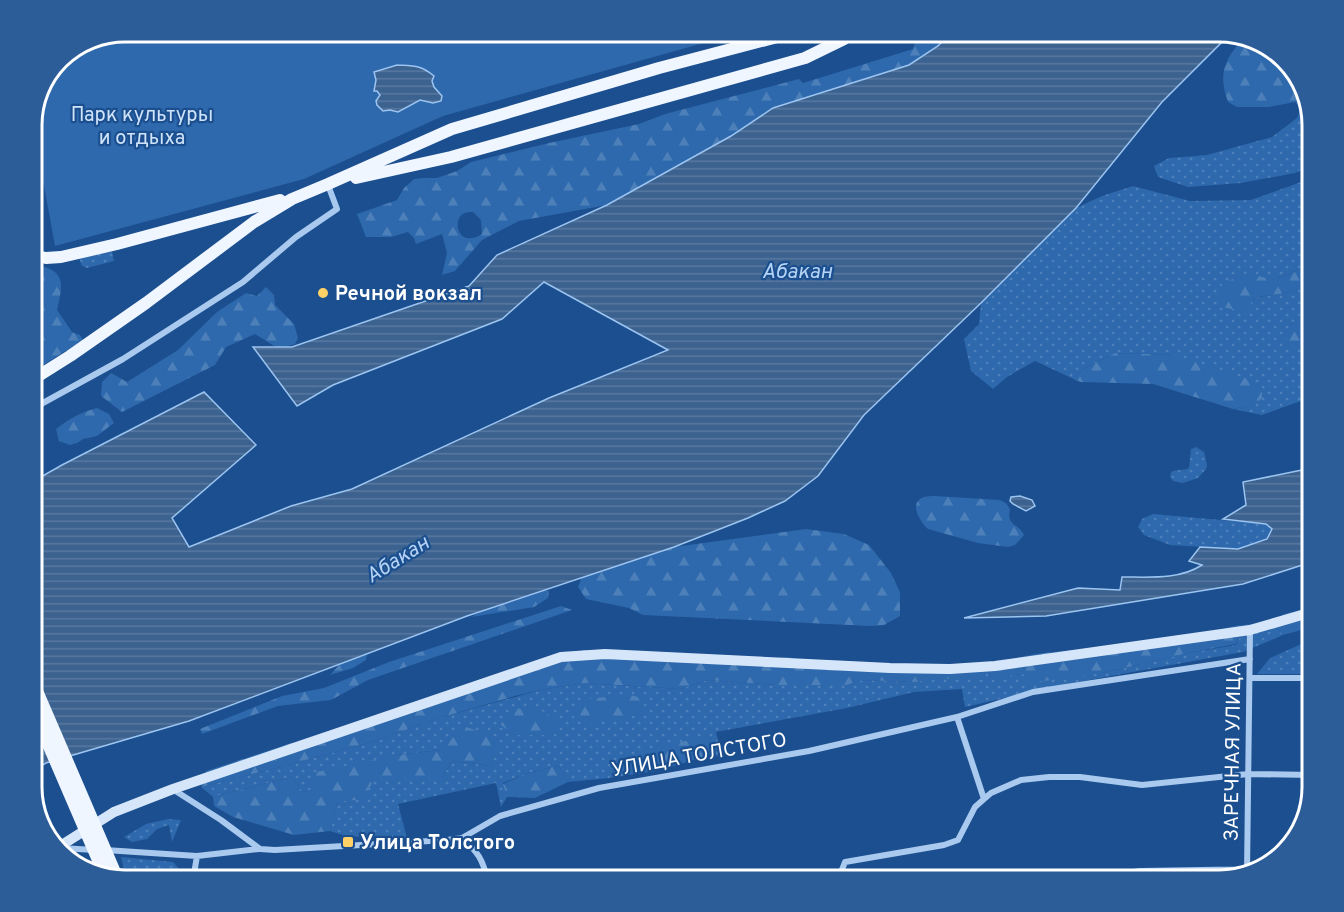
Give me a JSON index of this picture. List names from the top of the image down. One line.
{"streets":{"street":["ЗАРЕЧНАЯ УЛИЦА","УЛИЦА ТОЛСТОГО"]},"crossings":[["ЗАРЕЧНАЯ УЛИЦА","УЛИЦА ТОЛСТОГО"]],"water":["Абакан"],"parks":["Парк культуры и отдыха"],"places":{"other":["Речной вокзал"],"transit":["Улица Толстого"]}}
